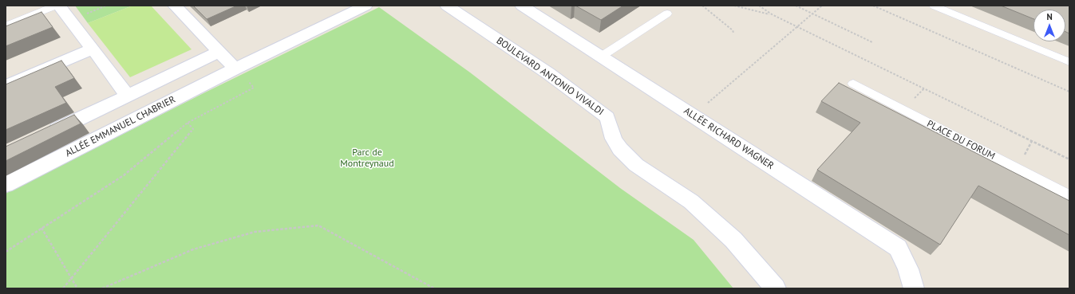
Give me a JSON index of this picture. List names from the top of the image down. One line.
{"streets":{"street":["BOULEVARD ANTONIO VIVALDI","ALLÉE EMMANUEL CHABRIER","ALLÉE RICHARD WAGNER"],"lane":["PLACE DU FORUM"]},"parks":["Parc de Montreynaud"],"north":"top"}
